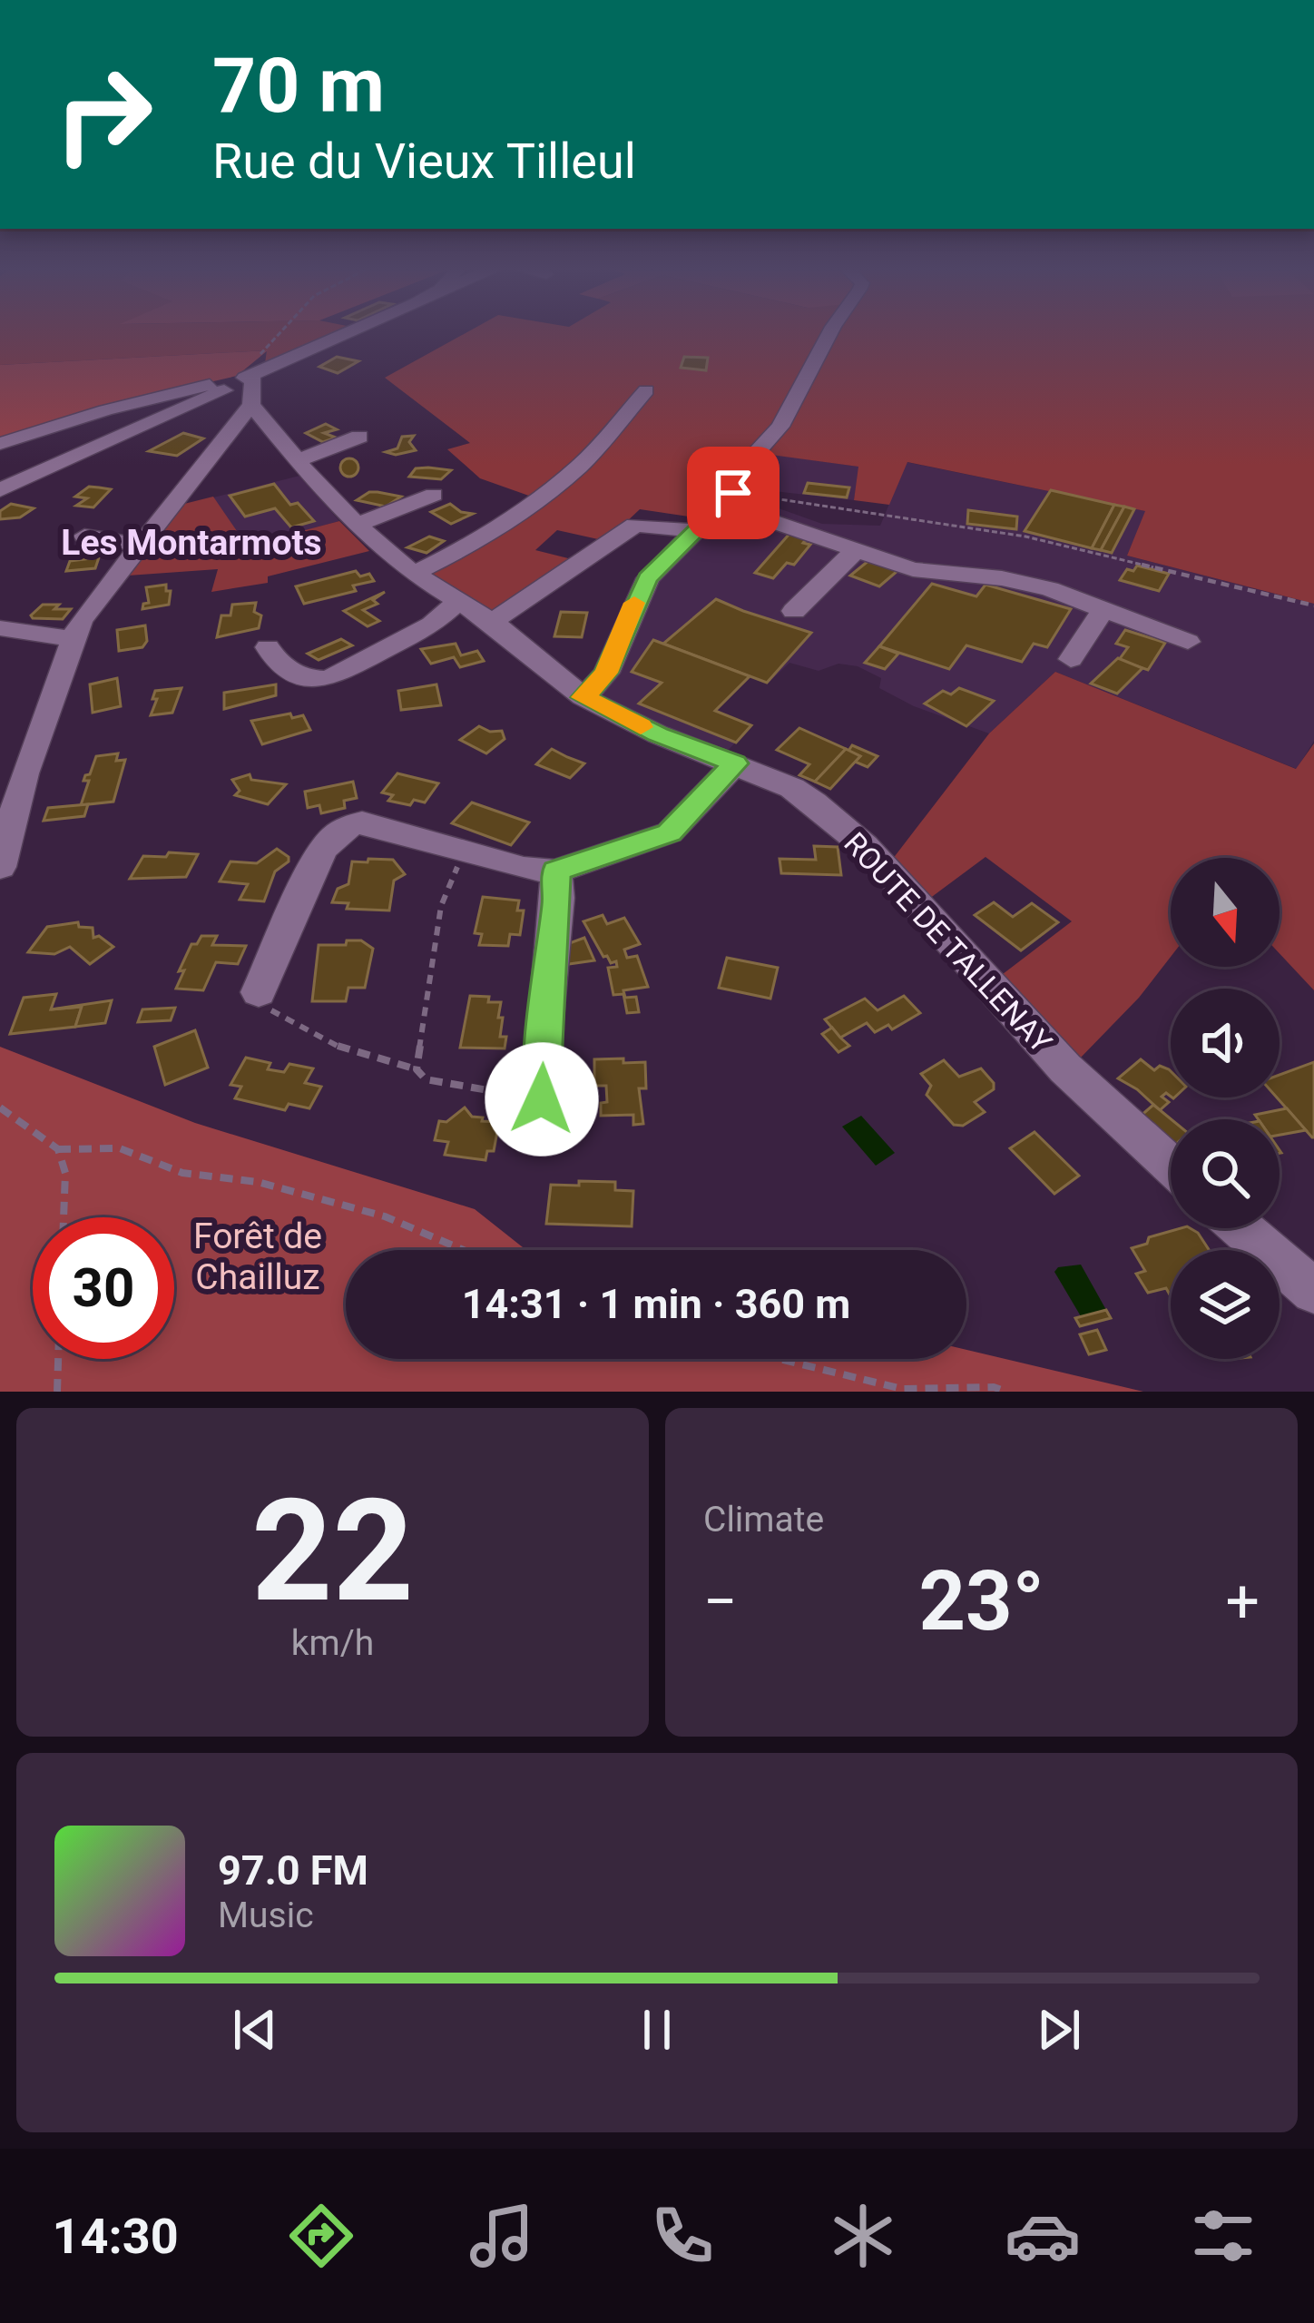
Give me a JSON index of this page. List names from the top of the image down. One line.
{"streets":{"street":["ROUTE DE TALLENAY"]},"districts":["Les Montarmots"],"parks":["Forêt de Chailluz"],"north":"bottom","page":{"turn":["70 m","Rue du Vieux Tilleul"],"limit":"30","trip":"14:31 · 1 min · 360 m","tile":[["22","km/h"],"Climate"],"heat":["−","23°","+"],"song":["97.0 FM","Music"],"tabs":"14:30"}}
